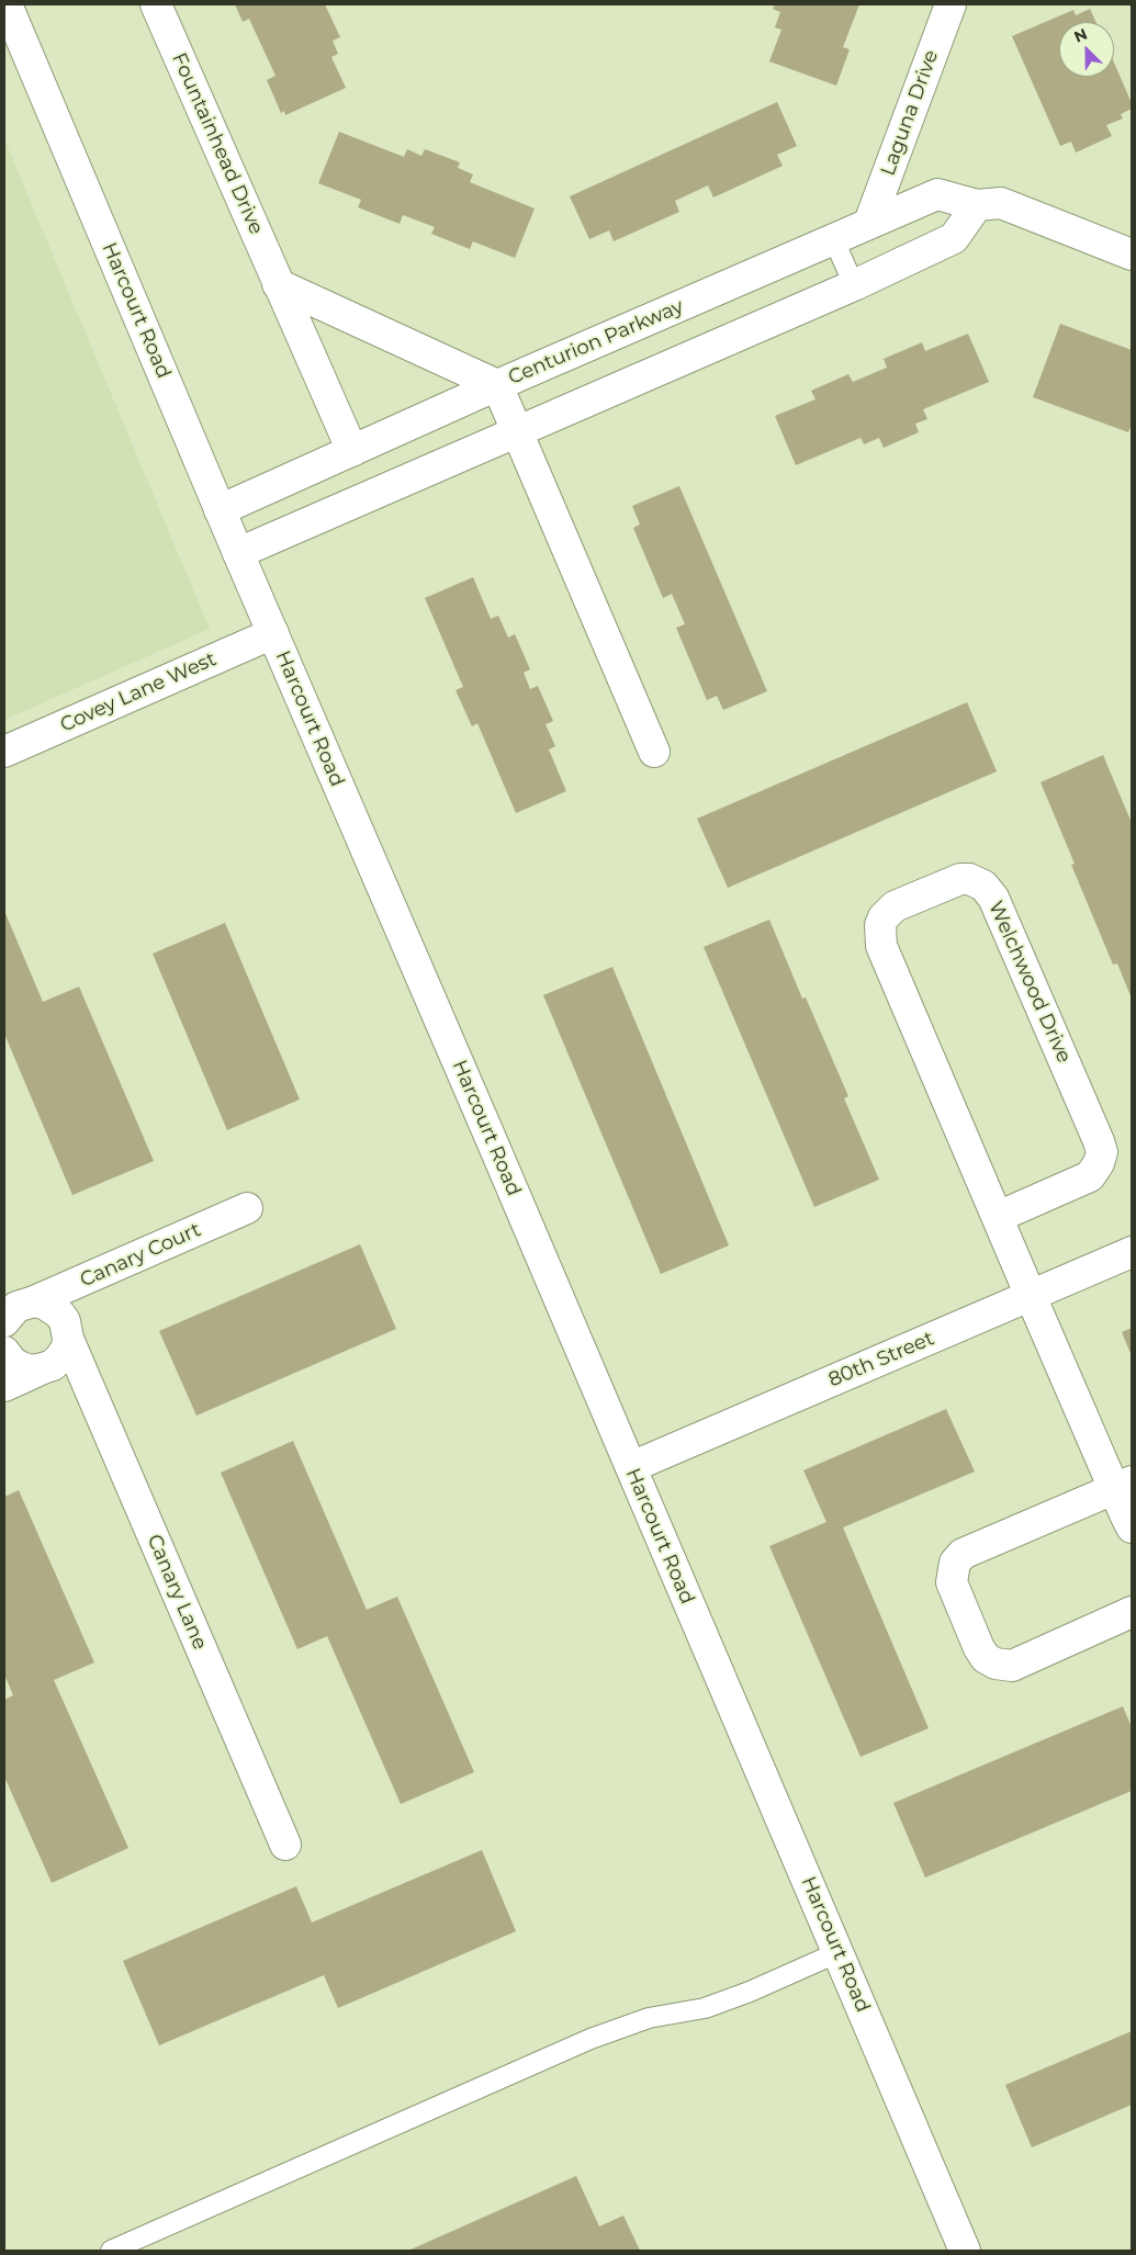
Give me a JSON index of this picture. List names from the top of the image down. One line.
{"streets":{"street":["Laguna Drive","Fountainhead Drive","Harcourt Road","Centurion Parkway","Covey Lane West","Welchwood Drive","Canary Court","80th Street","Canary Lane"]},"crossings":[["Laguna Drive","Centurion Parkway"],["Fountainhead Drive","Centurion Parkway"],["Harcourt Road","Centurion Parkway"],["Harcourt Road","Covey Lane West"],["Harcourt Road","80th Street"],["Welchwood Drive","80th Street"],["Canary Court","Canary Lane"]],"north":"top left"}
